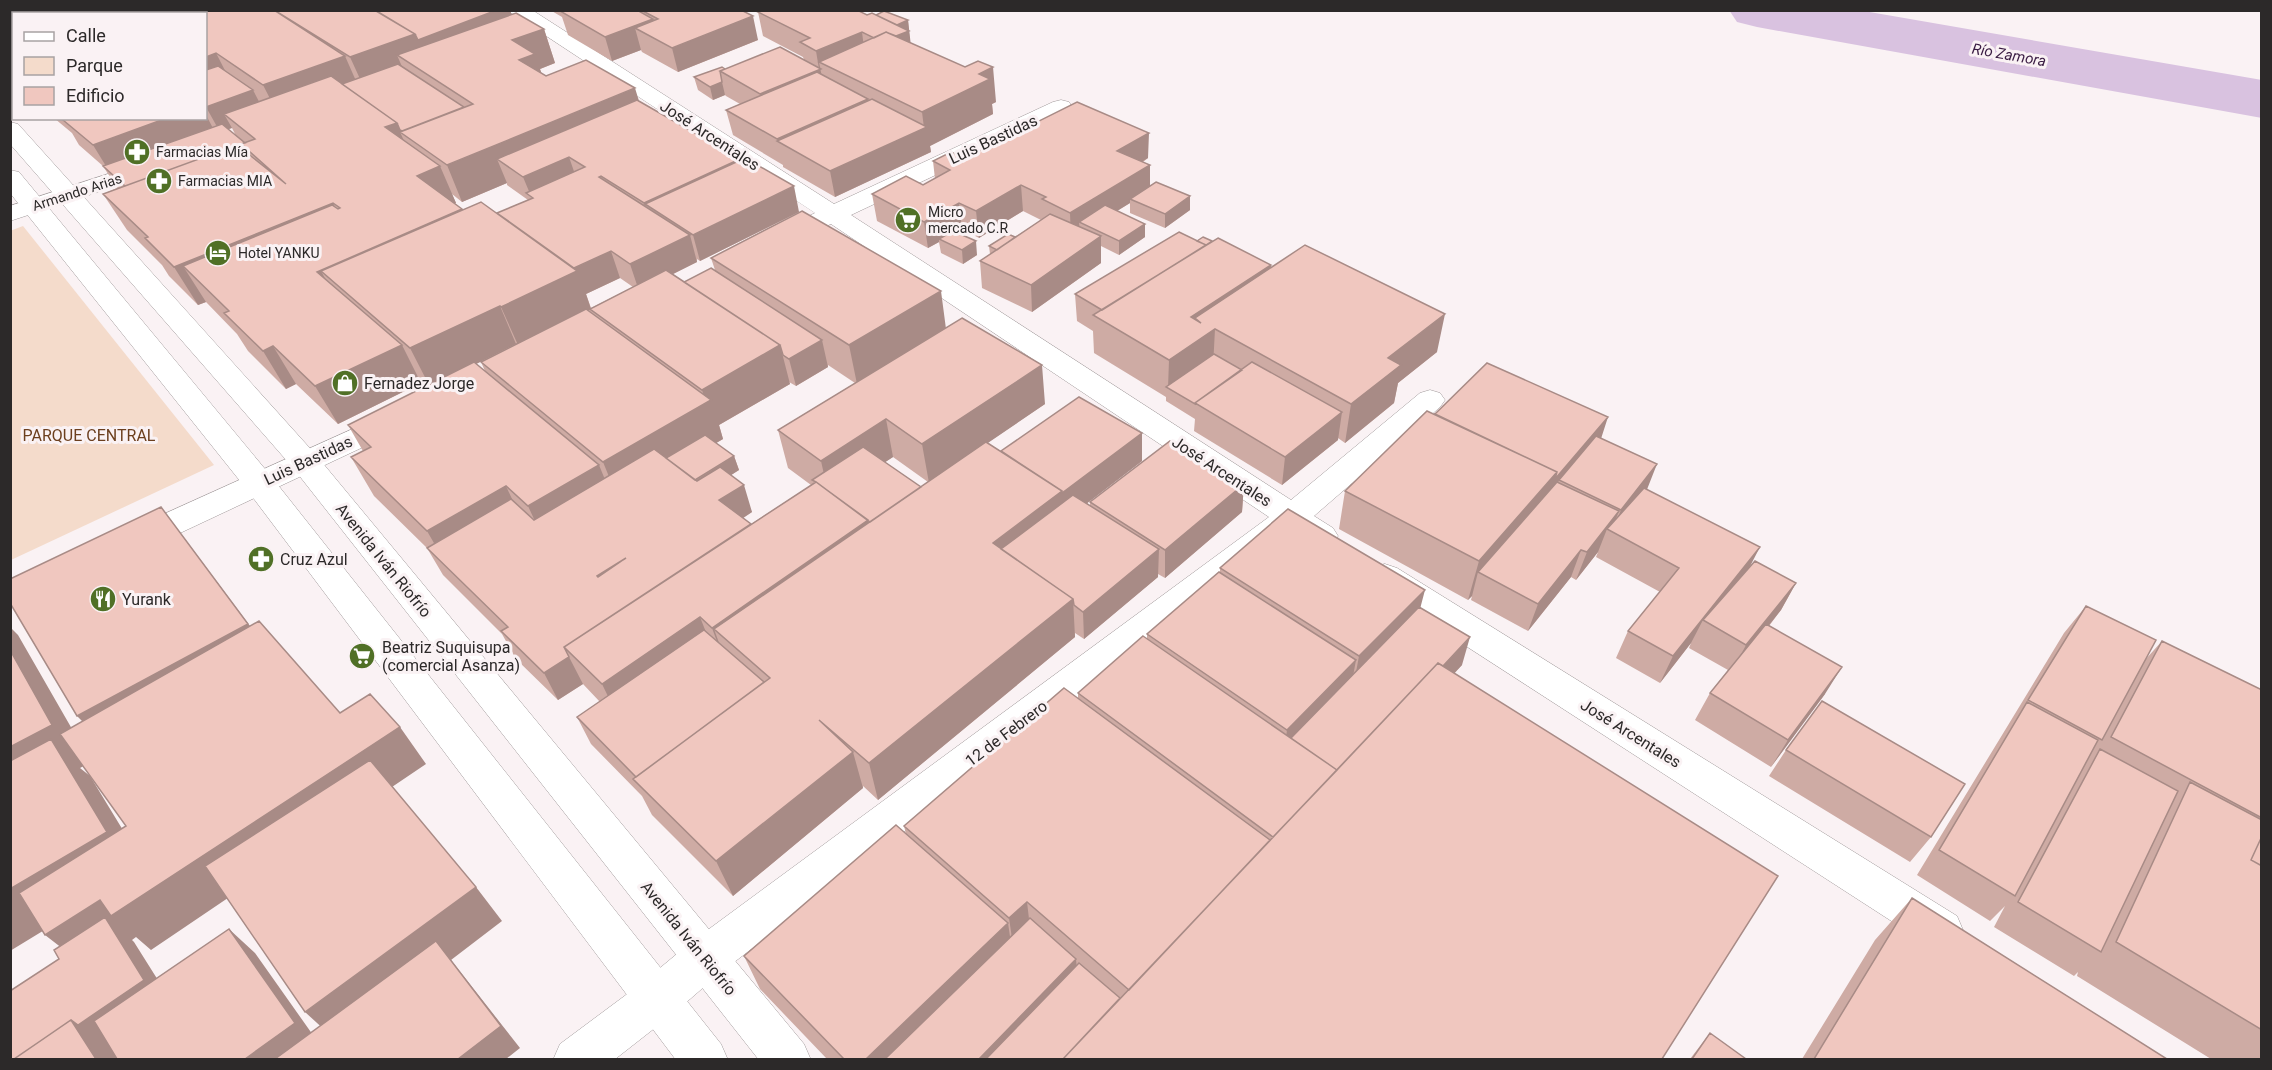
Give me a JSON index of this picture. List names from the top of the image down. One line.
{"streets":{"street":["José Arcentales","Luis Bastidas","Armando Arias","Avenida Iván Riofrío","12 de Febrero"]},"crossings":[["José Arcentales","Luis Bastidas"],["José Arcentales","12 de Febrero"],["Luis Bastidas","Avenida Iván Riofrío"],["Armando Arias","Avenida Iván Riofrío"],["Avenida Iván Riofrío","12 de Febrero"]],"water":["Río Zamora"],"parks":["PARQUE CENTRAL"],"places":{"pharmacy":["Farmacias Mía","Farmacias MIA","Cruz Azul"],"supermarket":["Micro mercado C.R","Beatriz Suquisupa (comercial Asanza)"],"hotel":["Hotel YANKU"],"shop":["Fernadez Jorge"],"restaurant":["Yurank"]},"legend":["Calle","Parque","Edificio"]}
